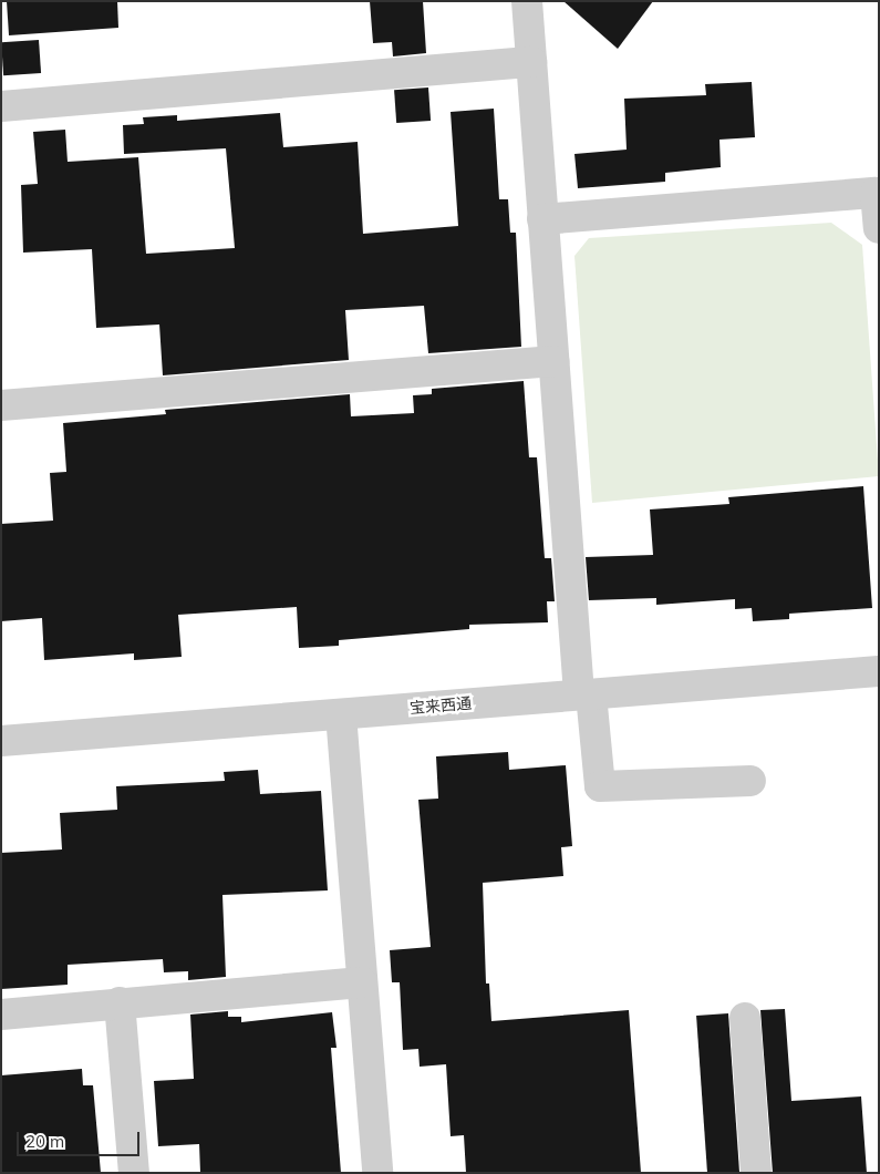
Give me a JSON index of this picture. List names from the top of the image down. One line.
{"streets":{"street":["宝来西通"]},"scale_bar":"20 m"}
